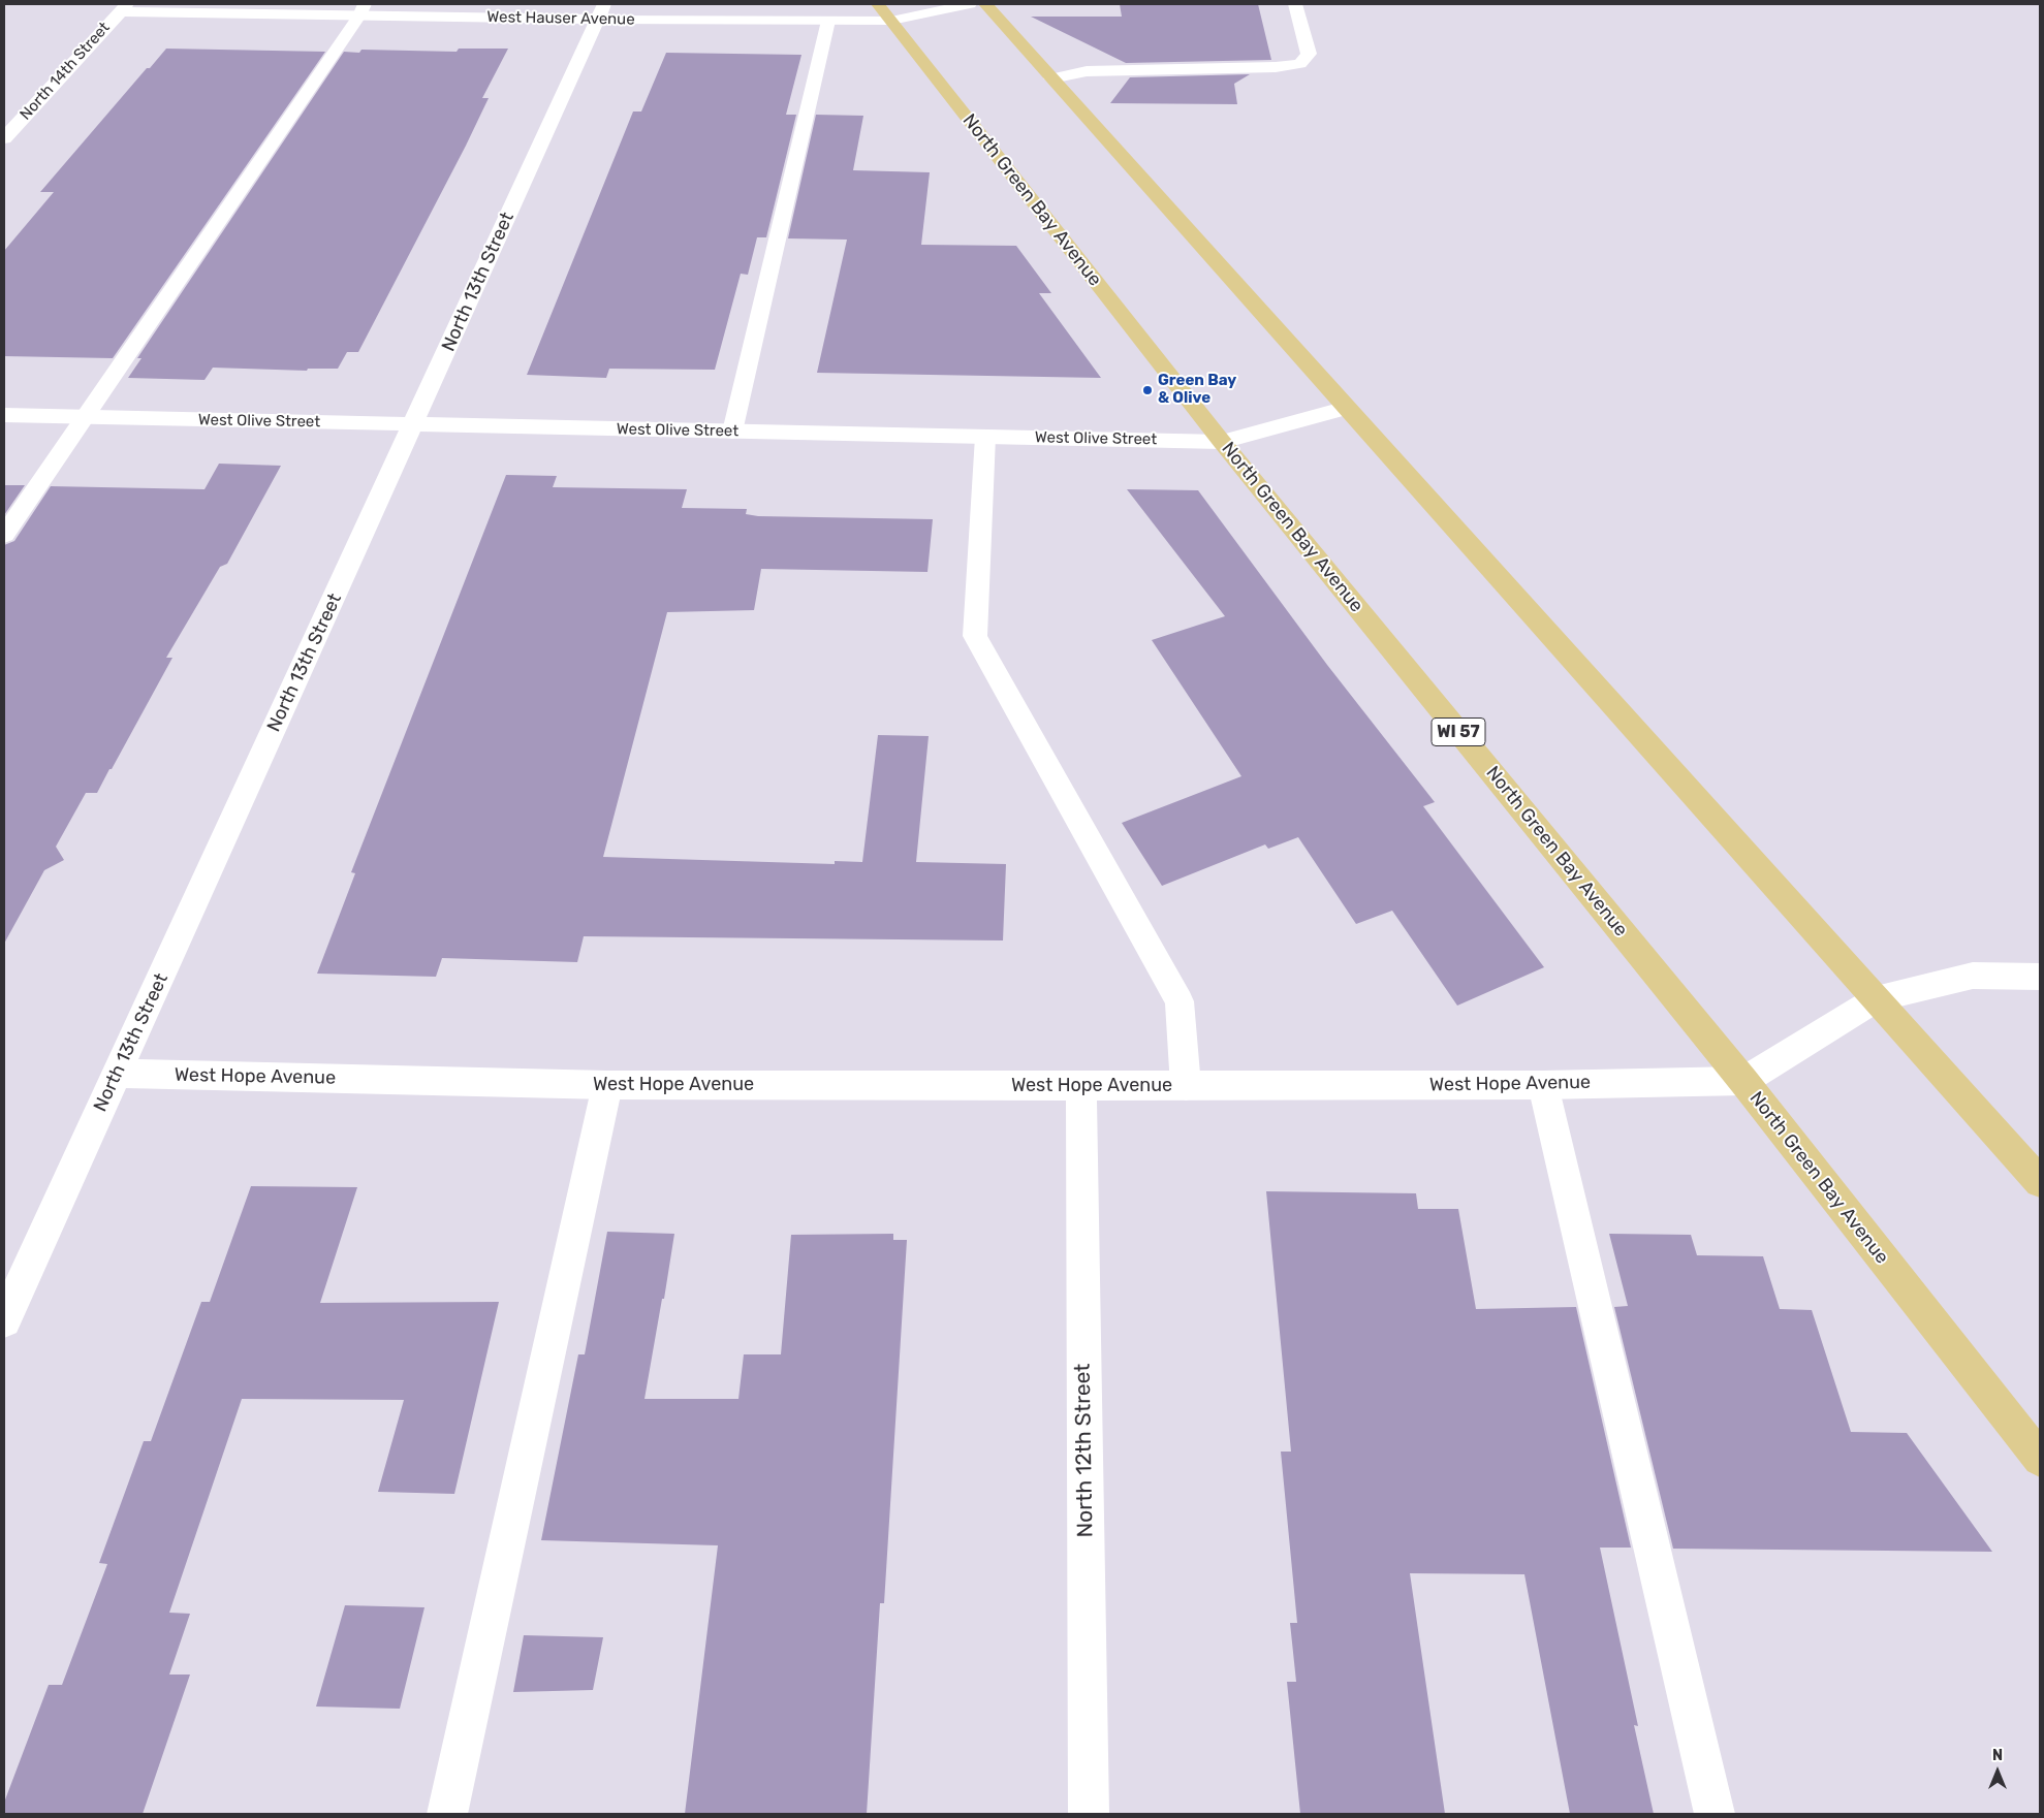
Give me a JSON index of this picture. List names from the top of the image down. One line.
{"streets":{"main road":["North Green Bay Avenue","WI 57"],"street":["West Hauser Avenue","North 14th Street","North 13th Street","West Olive Street","West Hope Avenue","North 12th Street"]},"crossings":[["West Hauser Avenue","North 14th Street"],["West Hauser Avenue","North Green Bay Avenue"],["West Hauser Avenue","North 13th Street"],["North Green Bay Avenue","West Olive Street"],["North Green Bay Avenue","West Hope Avenue"],["North 13th Street","West Olive Street"],["North 13th Street","West Hope Avenue"],["West Hope Avenue","North 12th Street"]],"places":["Green Bay & Olive"],"north":"top"}
